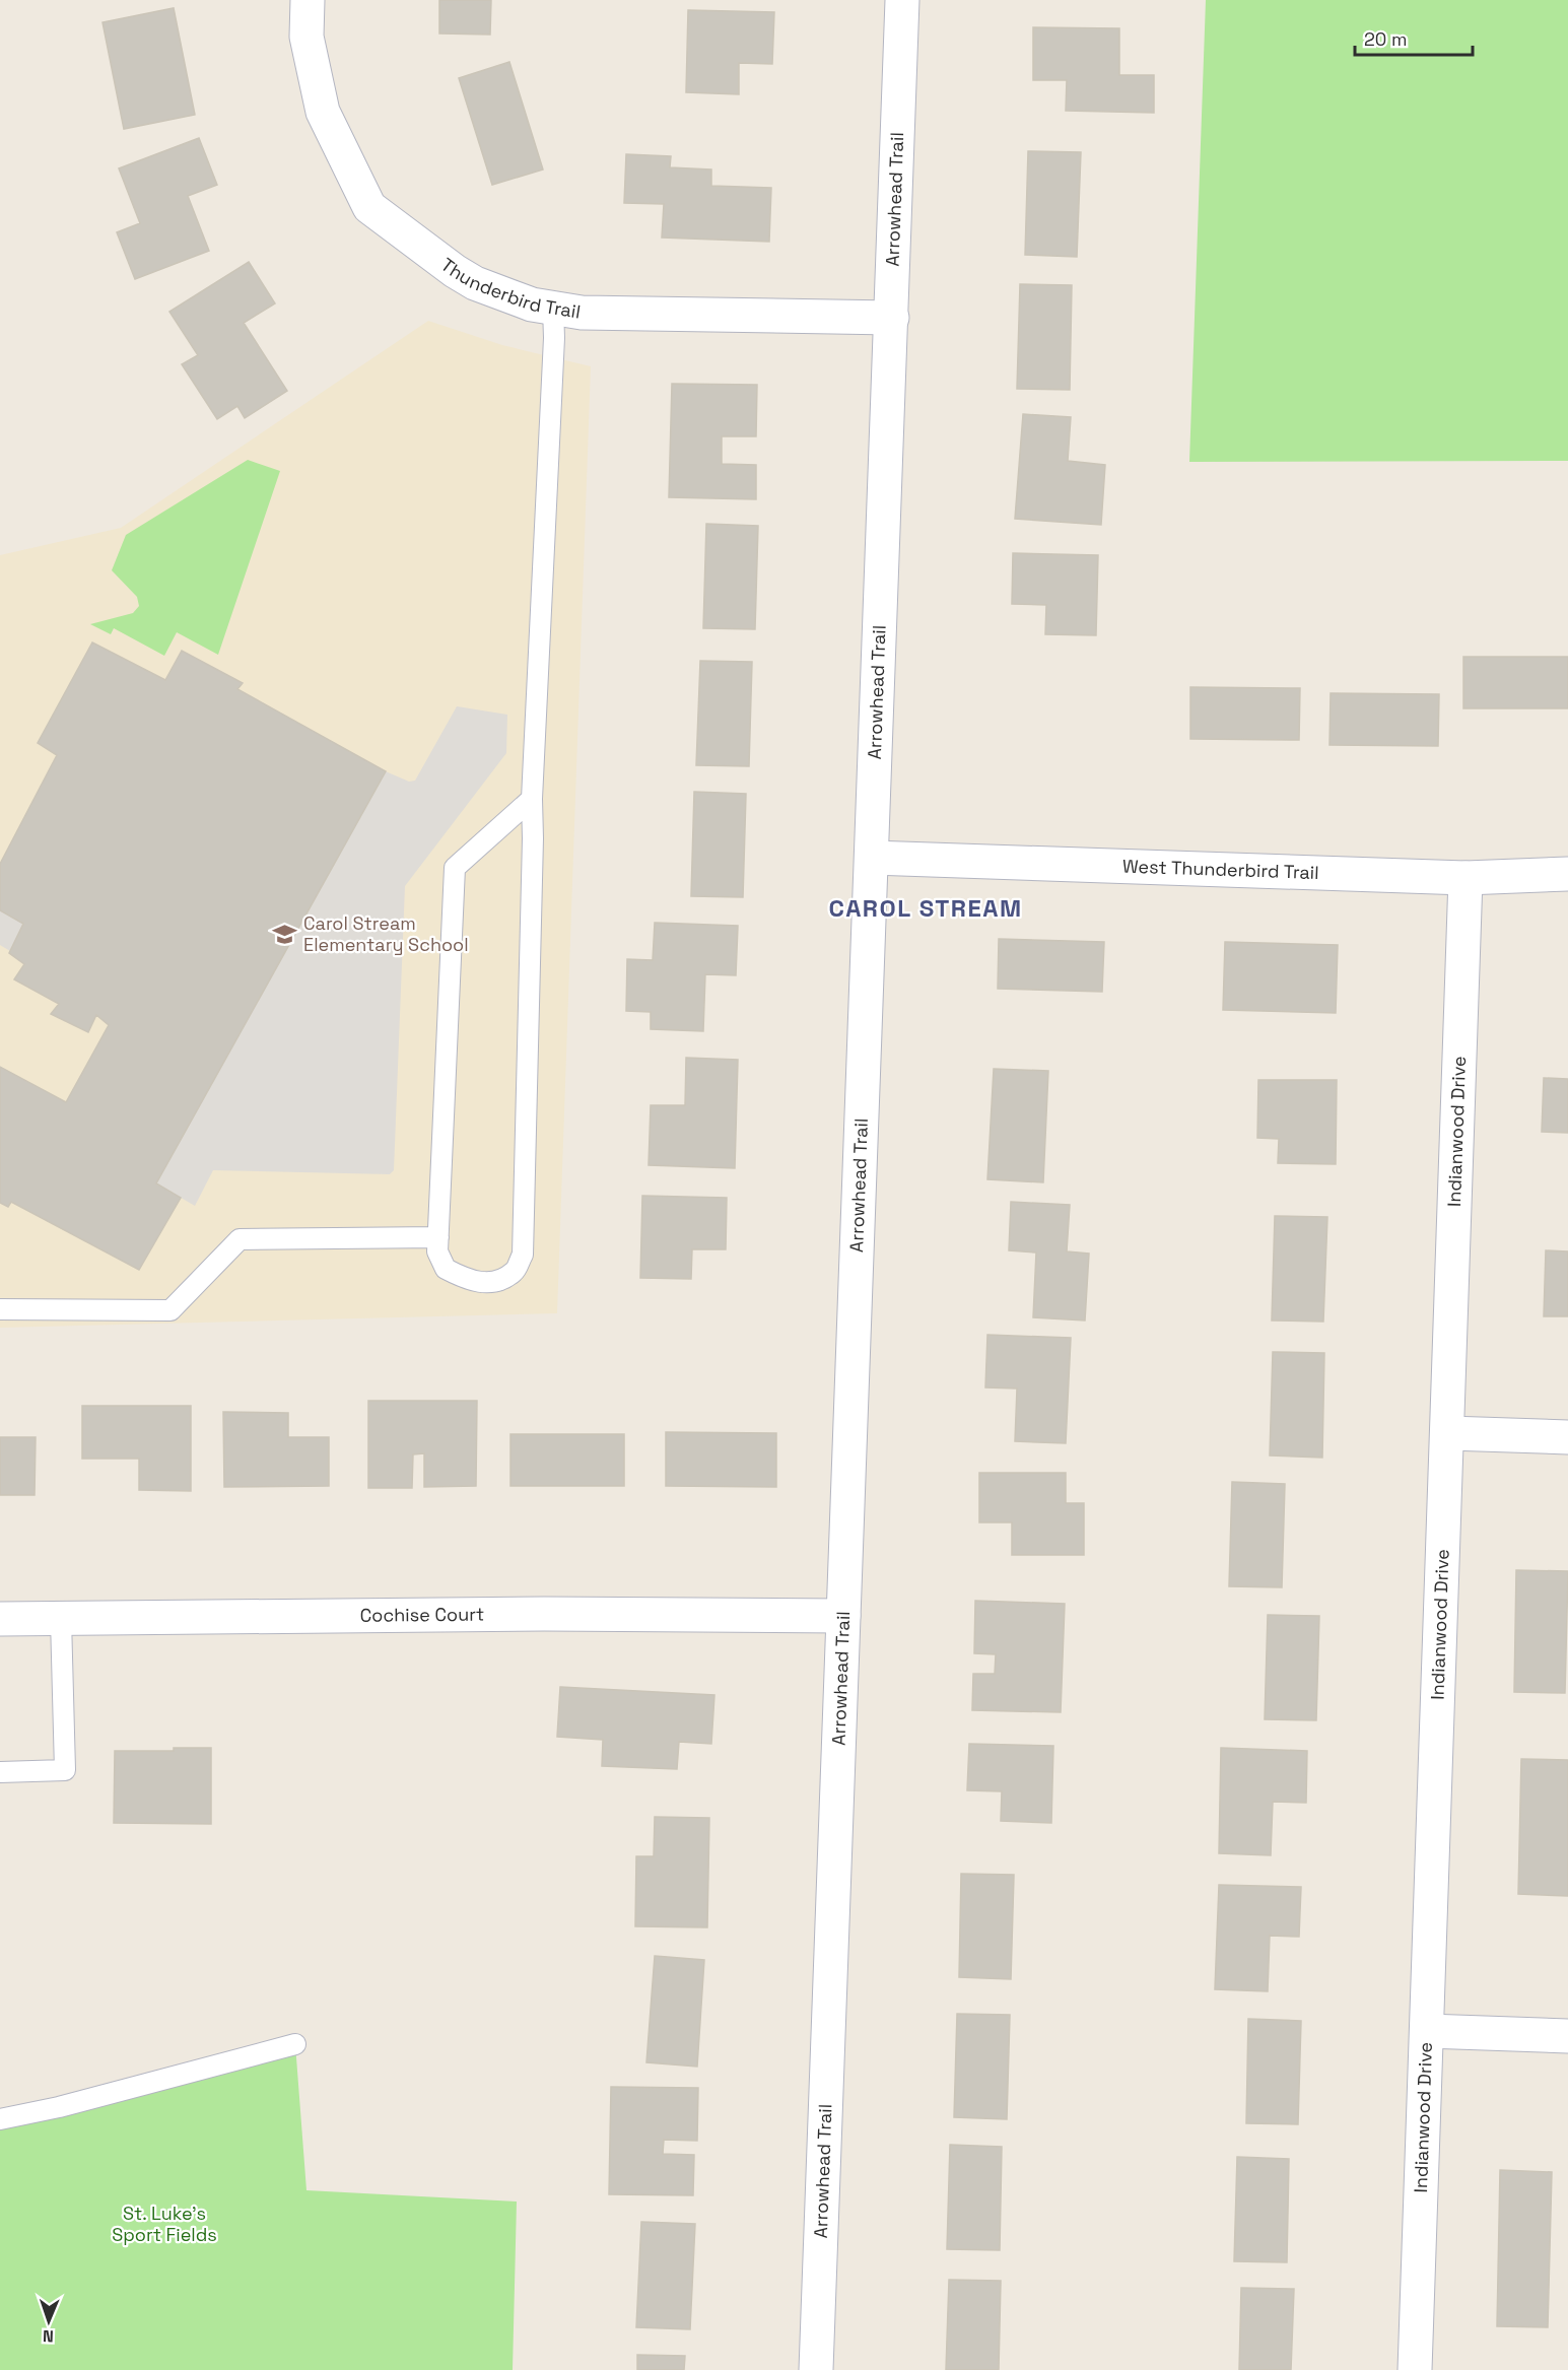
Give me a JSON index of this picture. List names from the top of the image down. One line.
{"streets":{"street":["Arrowhead Trail","Thunderbird Trail","West Thunderbird Trail","Indianwood Drive","Cochise Court"]},"crossings":[["Arrowhead Trail","Thunderbird Trail"],["Arrowhead Trail","West Thunderbird Trail"],["Arrowhead Trail","Cochise Court"],["West Thunderbird Trail","Indianwood Drive"]],"districts":["CAROL STREAM"],"parks":["St. Luke's Sport Fields"],"places":{"school or university":["Carol Stream Elementary School"]},"scale_bar":"20 m","north":"bottom"}
